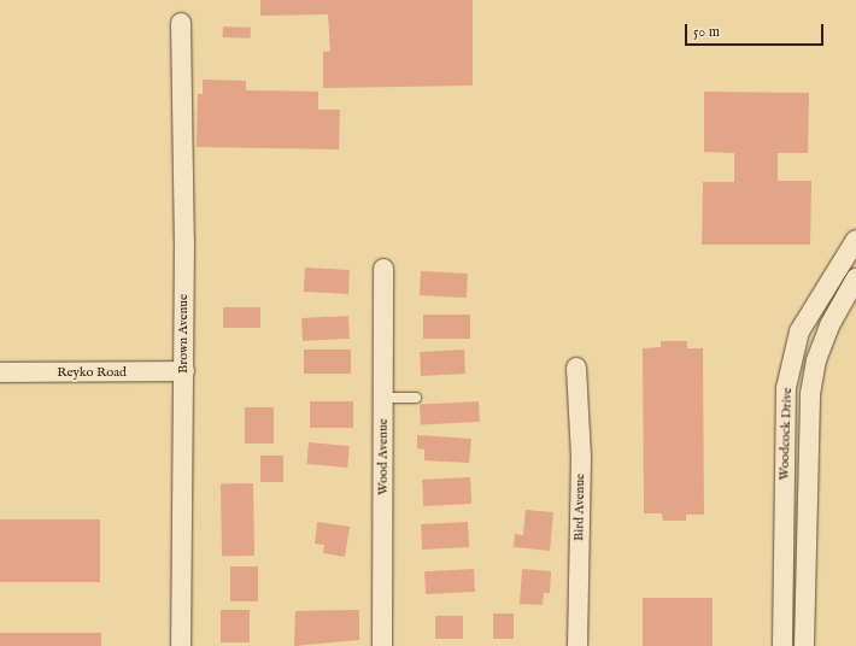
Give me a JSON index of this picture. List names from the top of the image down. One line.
{"streets":{"street":["Brown Avenue","Reyko Road","Woodcock Drive","Wood Avenue","Bird Avenue"]},"crossings":[["Brown Avenue","Reyko Road"]],"scale_bar":"50 m"}
